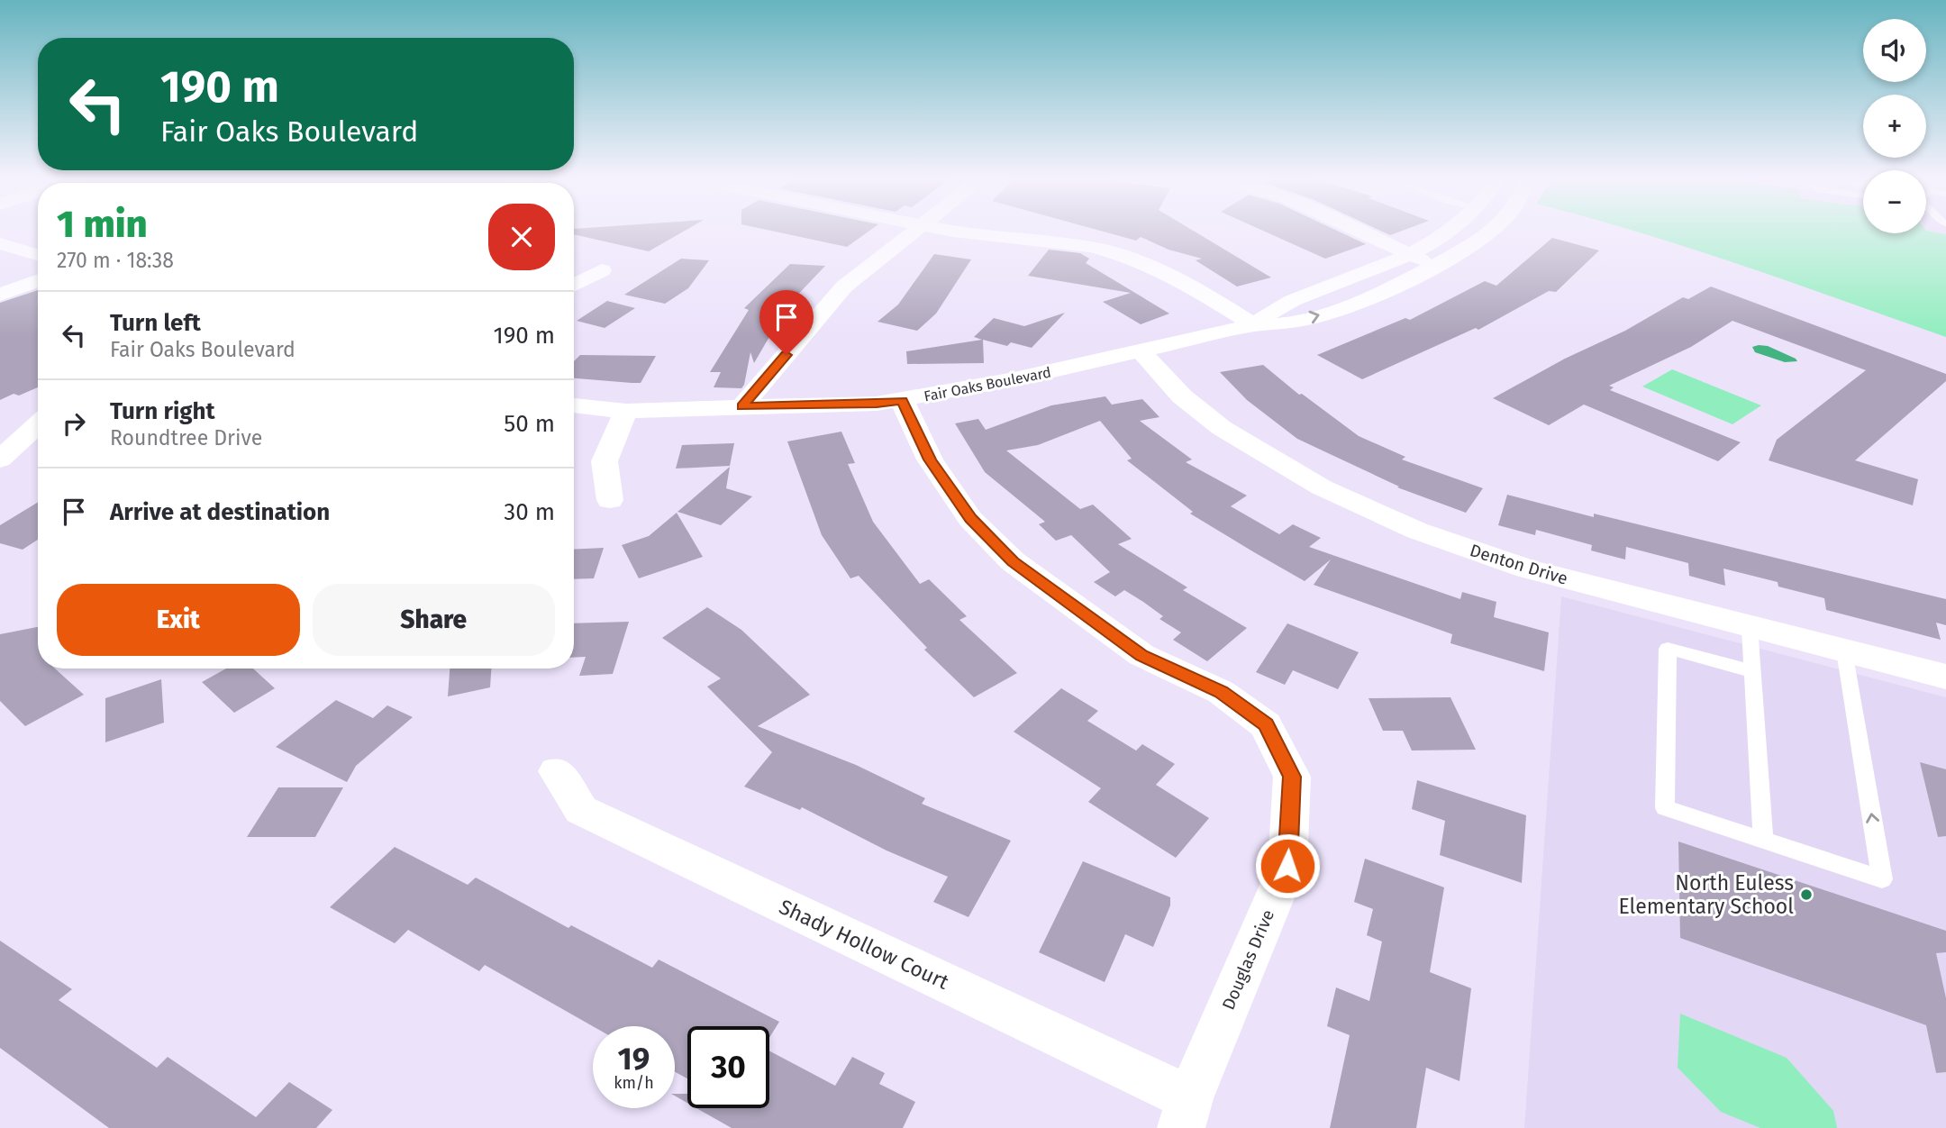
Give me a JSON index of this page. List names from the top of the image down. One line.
{"streets":{"street":["Fair Oaks Boulevard","Denton Drive","Shady Hollow Court","Douglas Drive"]},"crossings":[["Fair Oaks Boulevard","Denton Drive"],["Fair Oaks Boulevard","Douglas Drive"],["Shady Hollow Court","Douglas Drive"]],"places":["North Euless Elementary School"],"page":{"map_buttons":["+","−"],"turn":["190 m","Fair Oaks Boulevard"],"heading":["1 min","270 m · 18:38"],"list":[{"name":"Turn left","note":"Fair Oaks Boulevard","value":"190 m"},{"name":"Turn right","note":"Roundtree Drive","value":"50 m"},{"name":"Arrive at destination","value":"30 m"}],"buttons":["Exit","Share"],"speed":"19 km/h","limit":"30"}}
